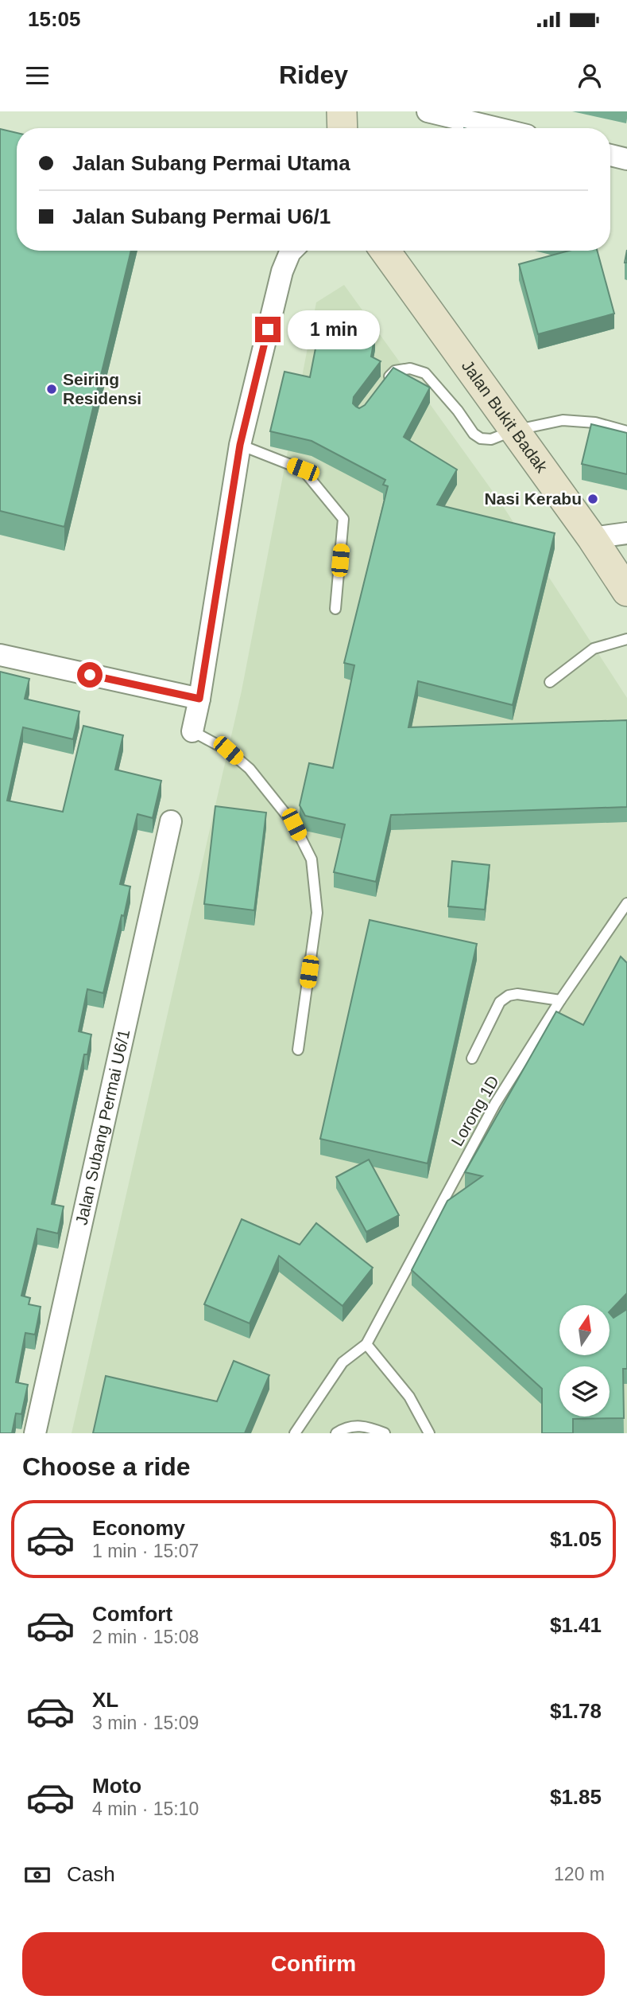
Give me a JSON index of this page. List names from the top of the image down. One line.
{"streets":{"main road":["Jalan Bukit Badak"],"street":["Jalan Subang Permai U6/1"],"lane":["Lorong 1D"]},"places":["Seiring Residensi","Nasi Kerabu"],"north":"top","page":{"status":"15:05","header":"Ridey","banner":["Jalan Subang Permai Utama","Jalan Subang Permai U6/1"],"bubble":"1 min","heading":"Choose a ride","list":[{"name":"Economy","note":"1 min · 15:07","value":"$1.05"},{"name":"Comfort","note":"2 min · 15:08","value":"$1.41"},{"name":"XL","note":"3 min · 15:09","value":"$1.78"},{"name":"Moto","note":"4 min · 15:10","value":"$1.85"}],"pay":["Cash","120 m"],"buttons":"Confirm"}}
